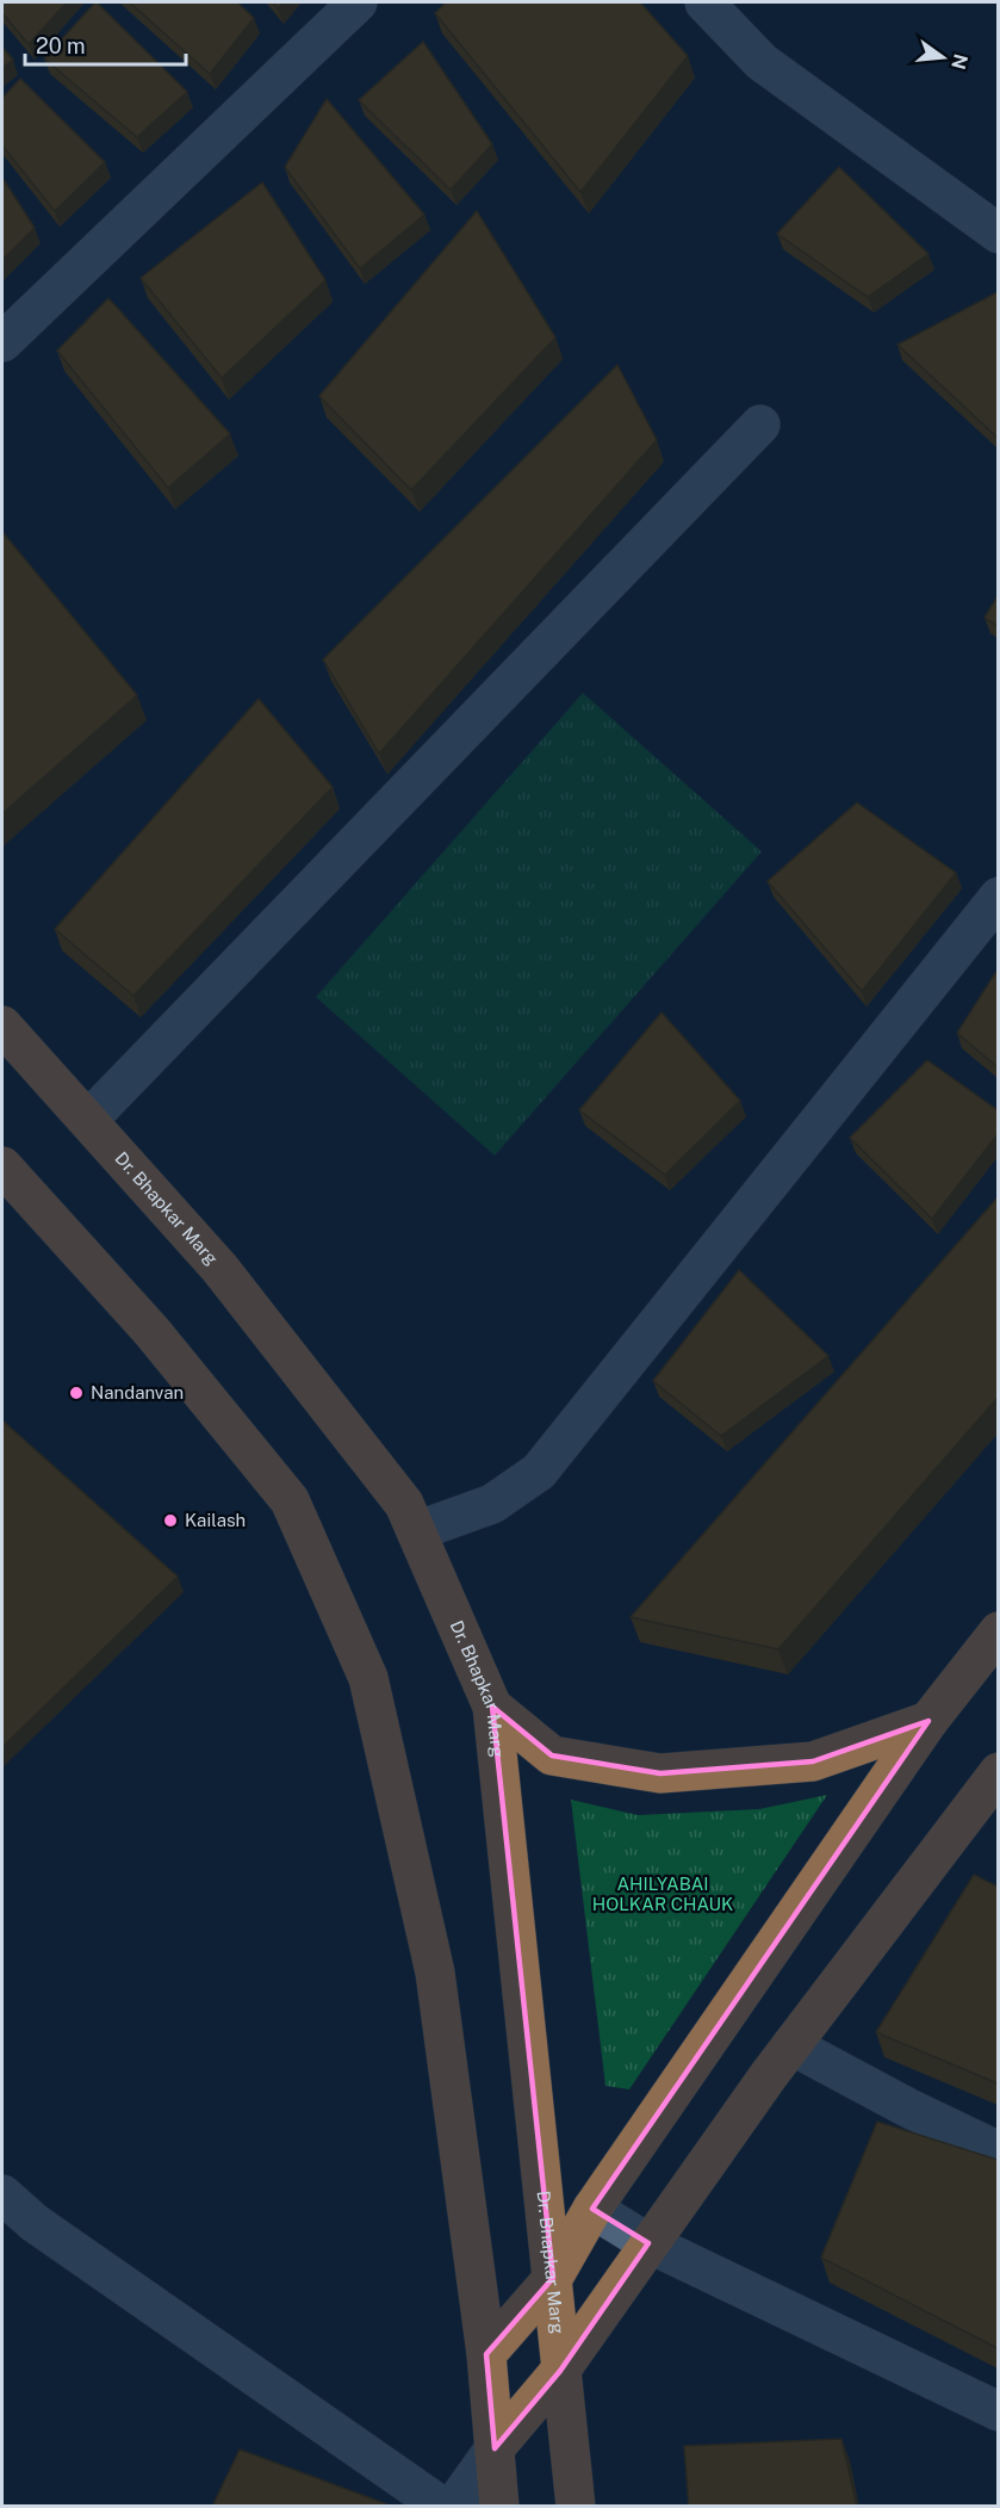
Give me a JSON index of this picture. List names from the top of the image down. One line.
{"streets":{"main road":["Dr. Bhapkar Marg"]},"parks":["AHILYABAI HOLKAR CHAUK"],"places":["Nandanvan","Kailash"],"scale_bar":"20 m","north":"right"}
